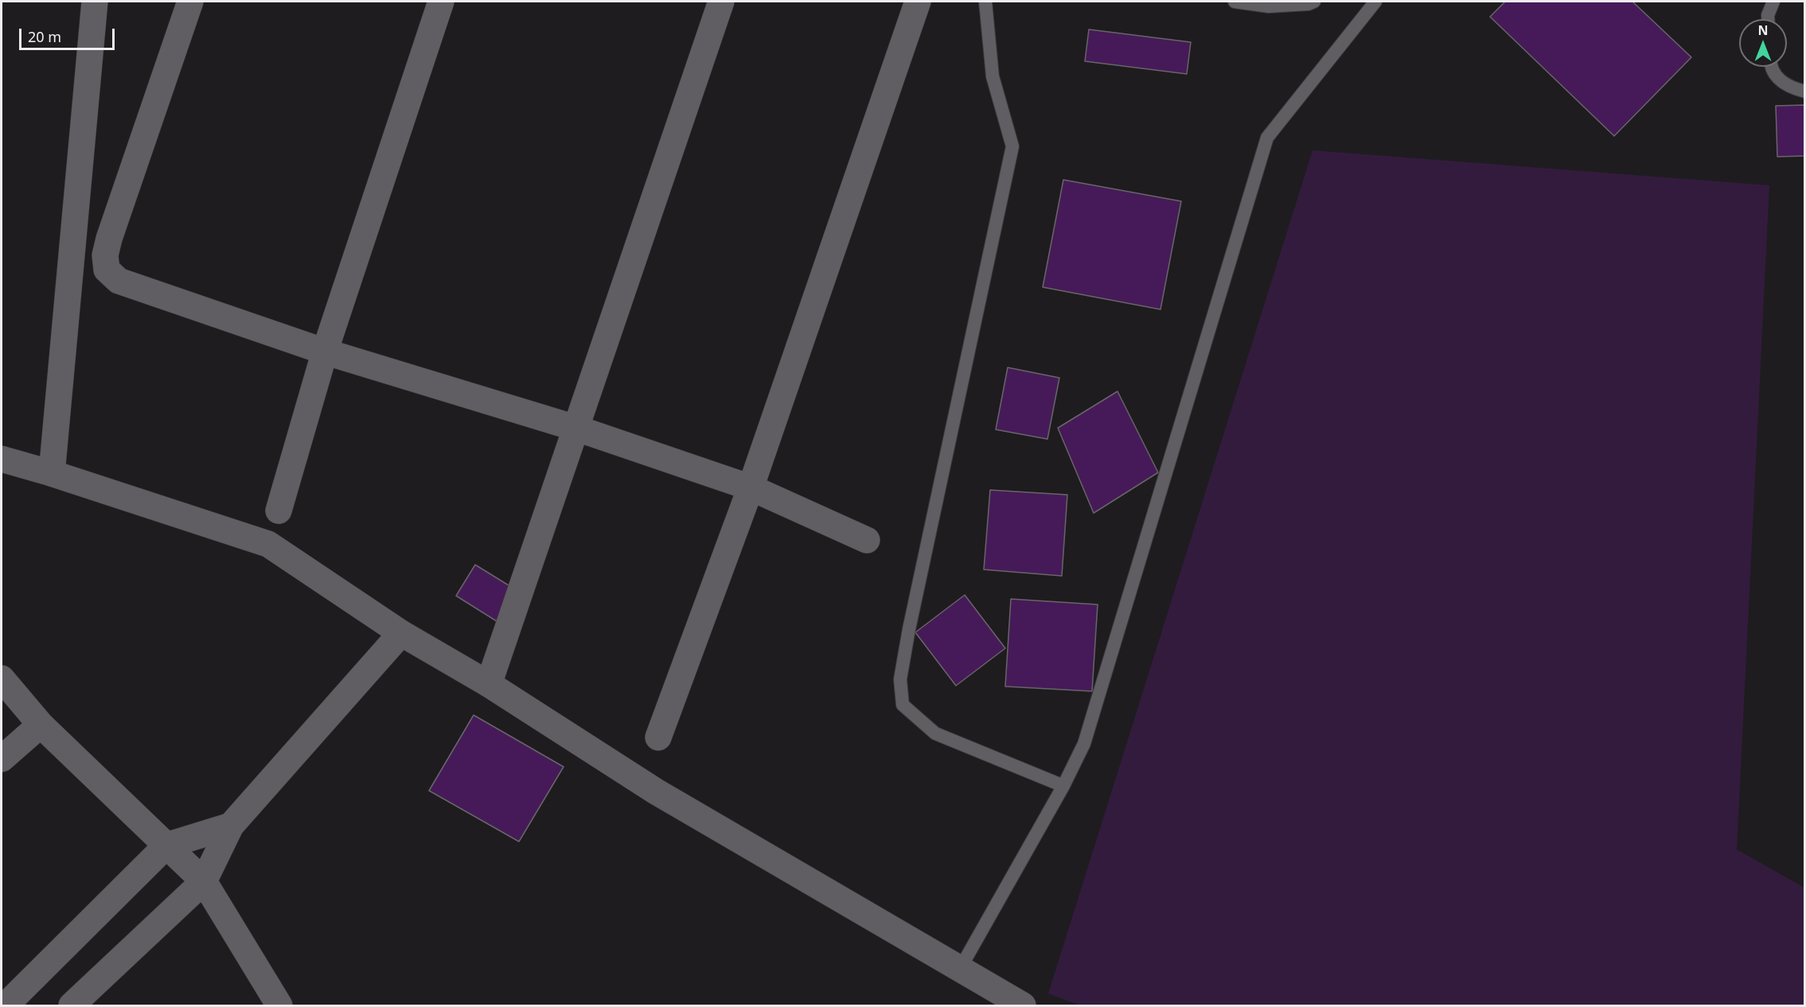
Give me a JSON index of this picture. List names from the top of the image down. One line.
{"scale_bar":"20 m","north":"top"}
